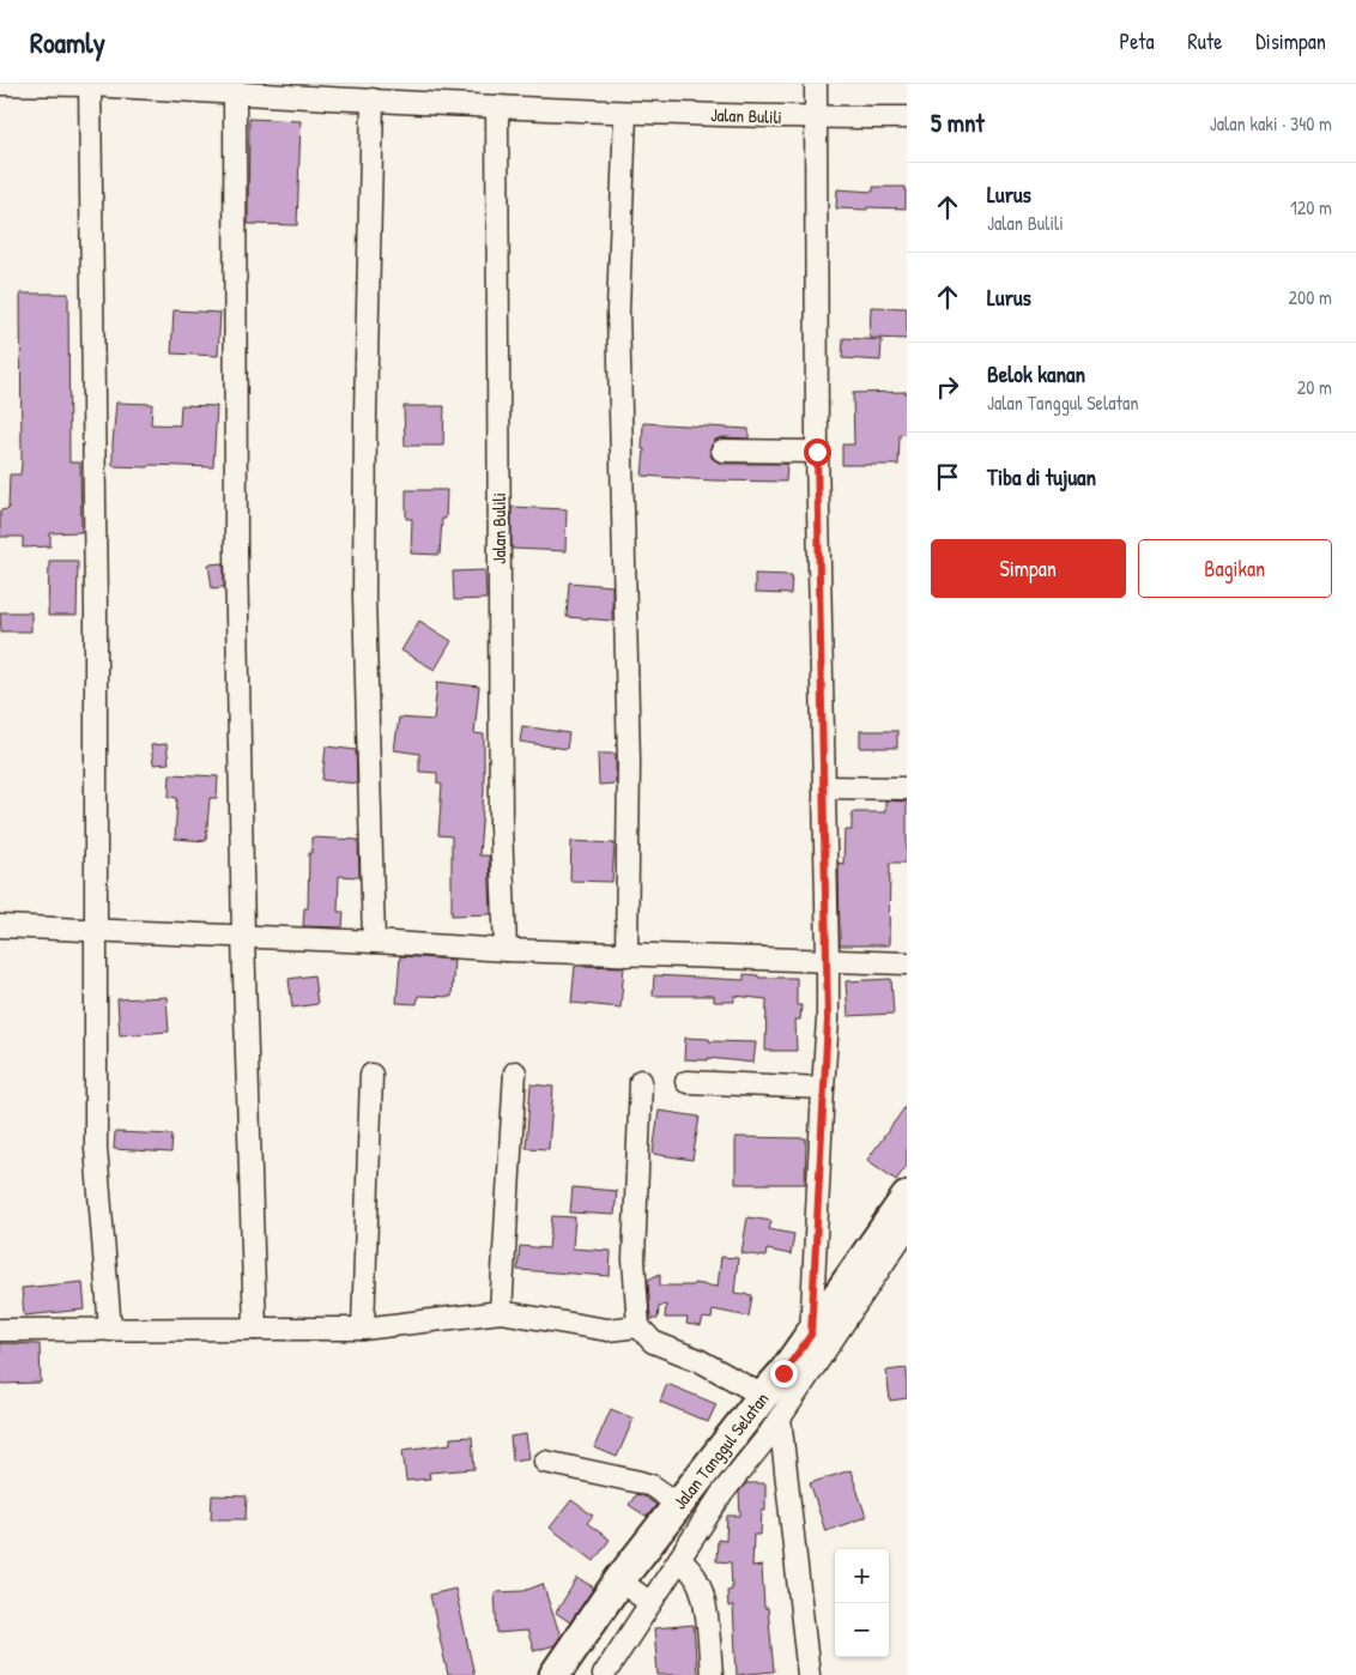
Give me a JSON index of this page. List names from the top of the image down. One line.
{"streets":{"street":["Jalan Bulili","Jalan Tanggul Selatan"]},"page":{"header":"Roamly","nav":["Peta","Rute","Disimpan"],"heading":["5 mnt","Jalan kaki · 340 m"],"list":[["Lurus","Jalan Bulili","120 m"],["Lurus","200 m"],["Belok kanan","Jalan Tanggul Selatan","20 m"],"Tiba di tujuan"],"buttons":["Simpan","Bagikan"],"map_buttons":["+","−"]}}
